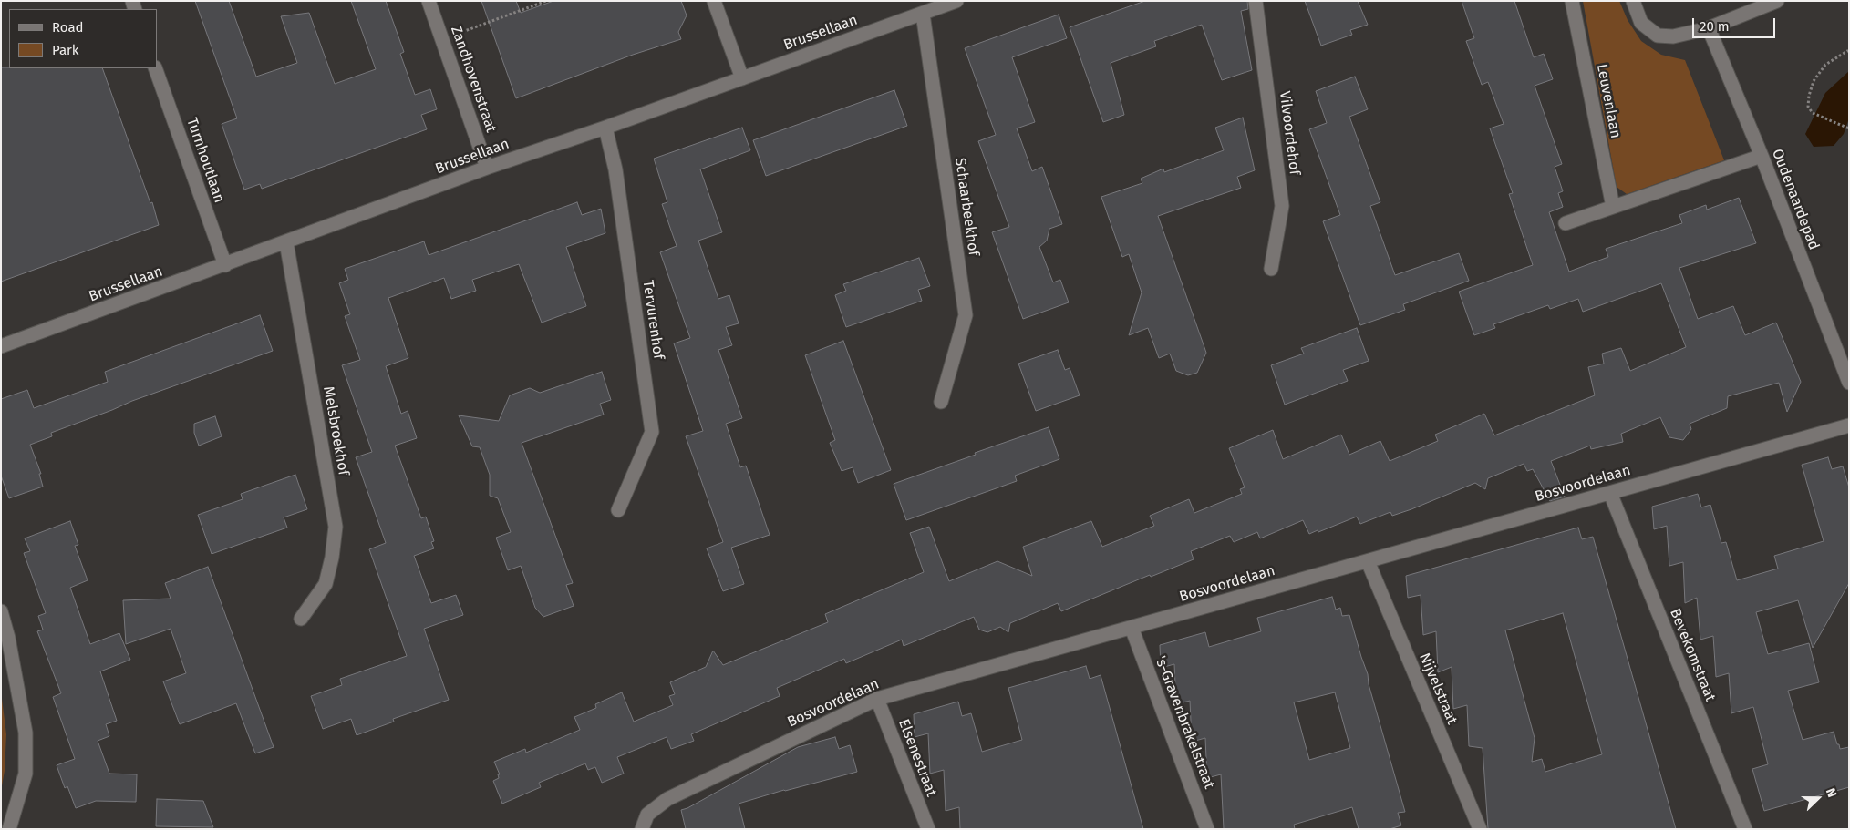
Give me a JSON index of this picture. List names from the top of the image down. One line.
{"streets":{"street":["Brussellaan","Zandhovenstraat","Leuvenlaan","Vilvoordehof","Turnhoutlaan","Oudenaardepad","Schaarbeekhof","Tervurenhof","Melsbroekhof","Bosvoordelaan","Bevekomstraat","Nijvelstraat","'s-Gravenbrakelstraat","Elsenestraat"]},"crossings":[["Brussellaan","Zandhovenstraat"],["Brussellaan","Turnhoutlaan"],["Brussellaan","Schaarbeekhof"],["Brussellaan","Tervurenhof"],["Brussellaan","Melsbroekhof"],["Bosvoordelaan","Bevekomstraat"],["Bosvoordelaan","Nijvelstraat"],["Bosvoordelaan","'s-Gravenbrakelstraat"],["Bosvoordelaan","Elsenestraat"]],"legend":["Road","Park"],"scale_bar":"20 m","north":"right"}
